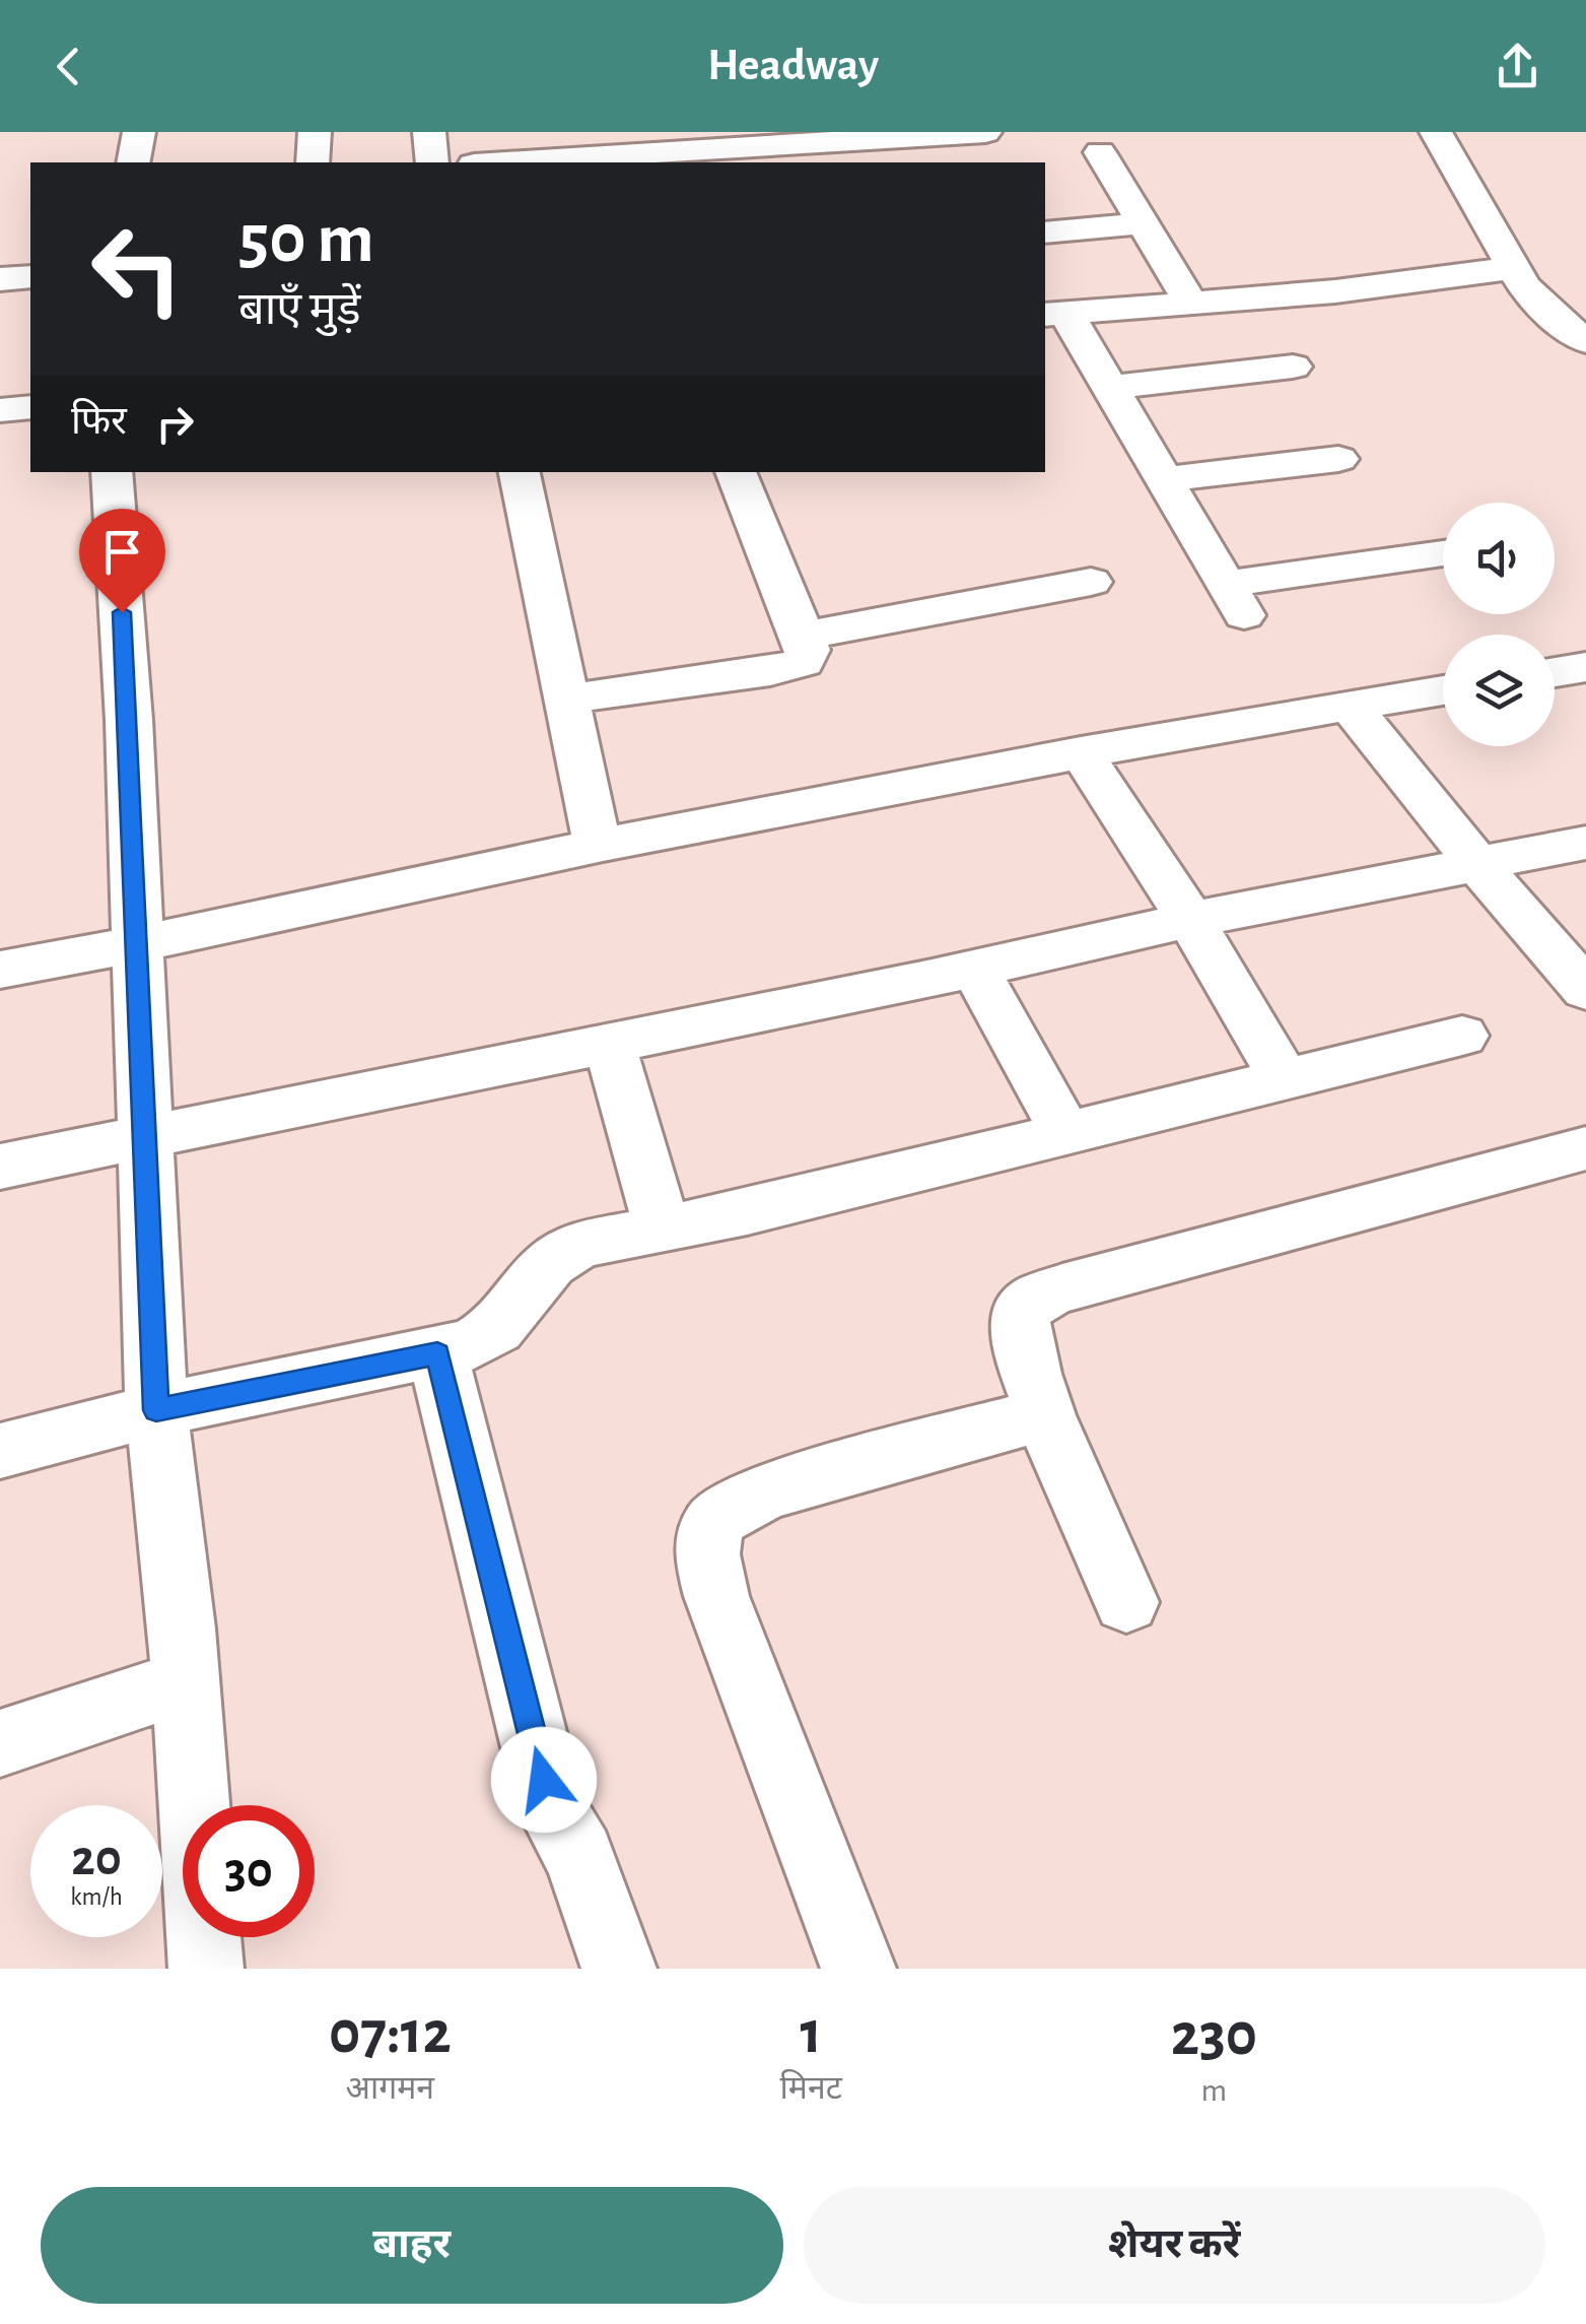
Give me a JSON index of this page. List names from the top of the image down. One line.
{"page":{"header":"Headway","turn":["50 m","बाएँ मुड़ें"],"then":"फिर","speed":"20 km/h","limit":"30","eta":["07:12","आगमन","1","मिनट","230","m"],"buttons":["बाहर","शेयर करें"]}}
